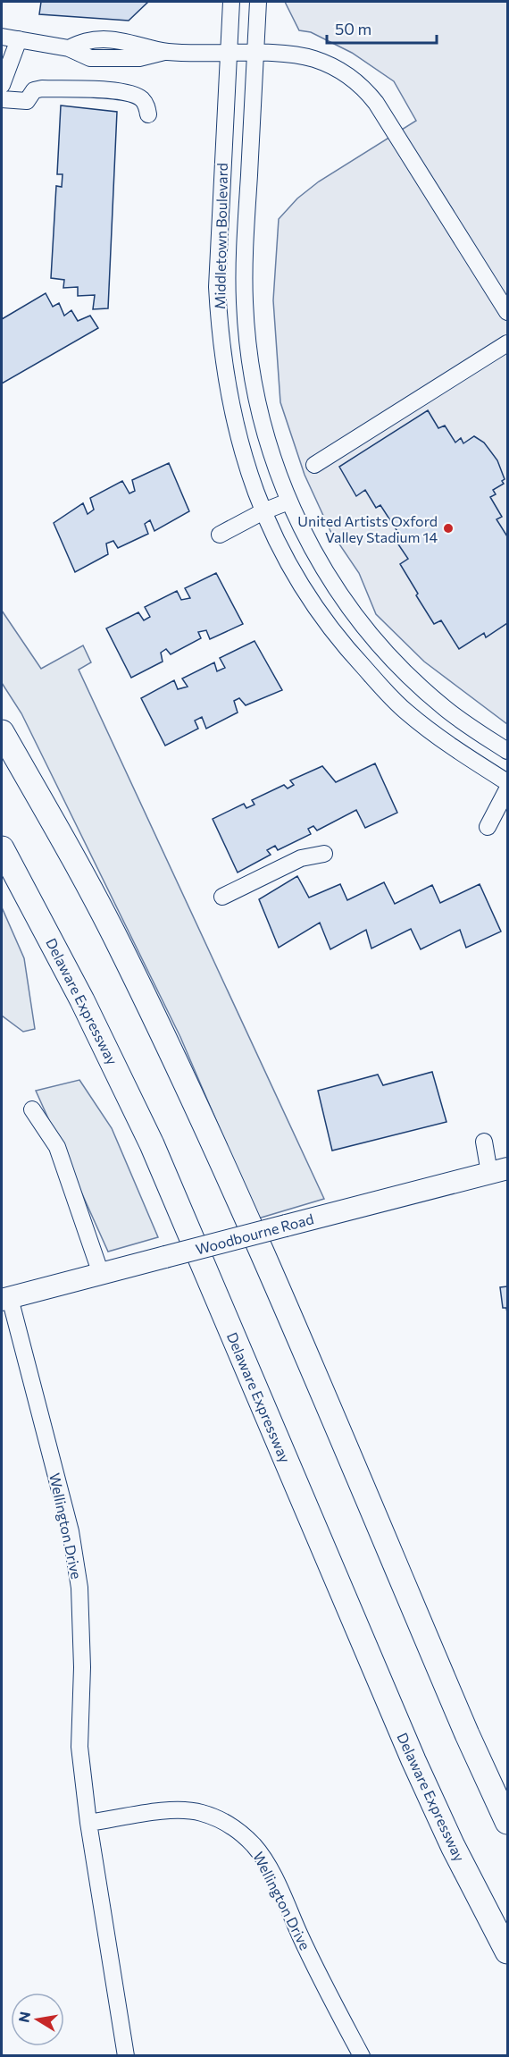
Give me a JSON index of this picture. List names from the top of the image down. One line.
{"streets":{"highway":["Delaware Expressway"],"main road":["Woodbourne Road"],"street":["Middletown Boulevard","Wellington Drive"]},"crossings":[["Woodbourne Road","Wellington Drive"]],"places":["United Artists Oxford Valley Stadium 14"],"scale_bar":"50 m","north":"left"}
